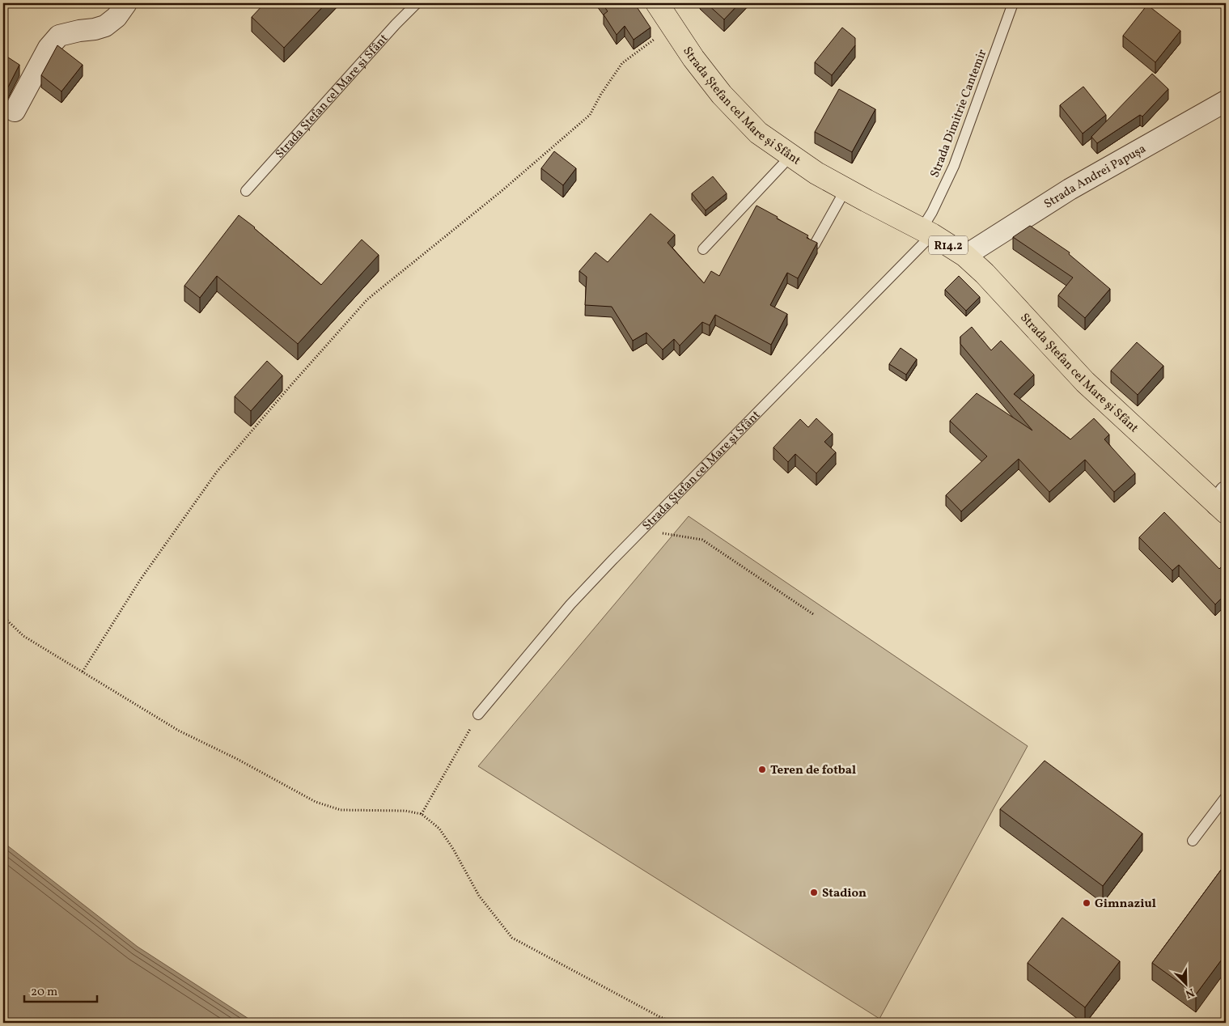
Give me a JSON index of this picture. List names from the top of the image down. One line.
{"streets":{"main road":["Strada Ștefan cel Mare și Sfânt","R14.2"],"street":["Strada Andrei Papușa"],"lane":["Strada Dimitrie Cantemir"]},"crossings":[["Strada Ștefan cel Mare și Sfânt","Strada Dimitrie Cantemir"],["Strada Ștefan cel Mare și Sfânt","Strada Andrei Papușa"]],"places":["Teren de fotbal","Stadion","Gimnaziul"],"scale_bar":"20 m","north":"bottom right"}
